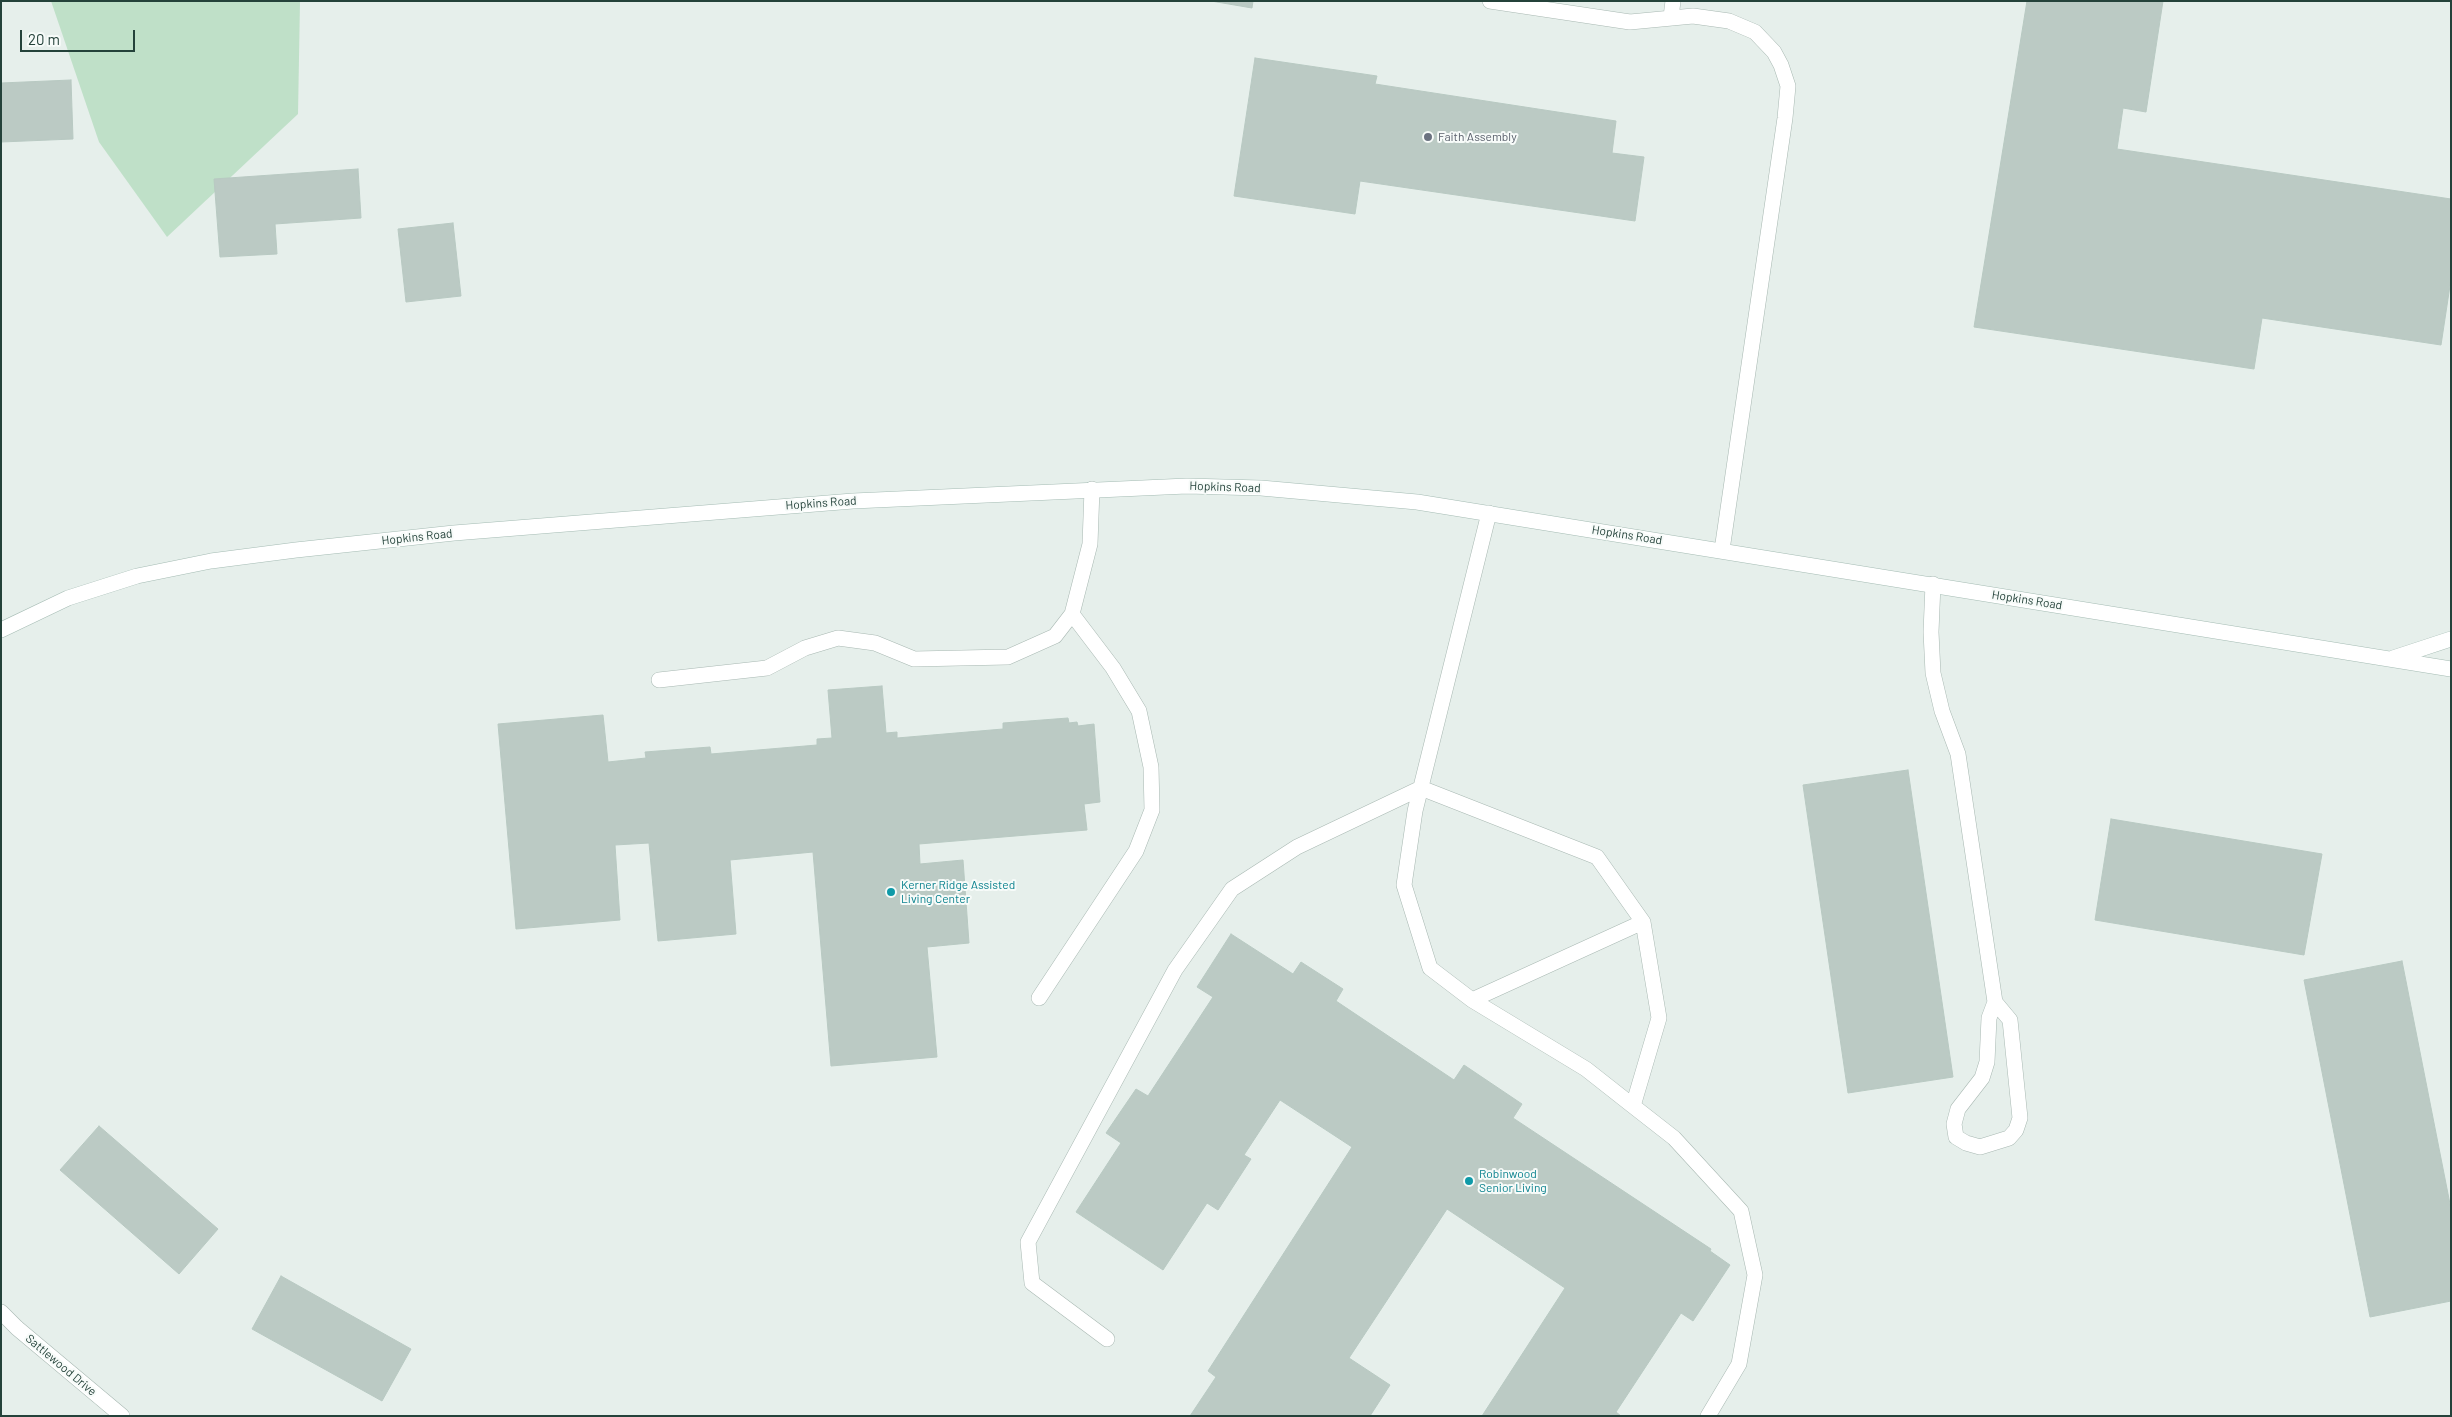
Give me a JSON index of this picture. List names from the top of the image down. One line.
{"streets":{"main road":["Hopkins Road","Sattlewood Drive"]},"places":["Faith Assembly","Kerner Ridge Assisted Living Center","Robinwood Senior Living"],"scale_bar":"20 m"}
